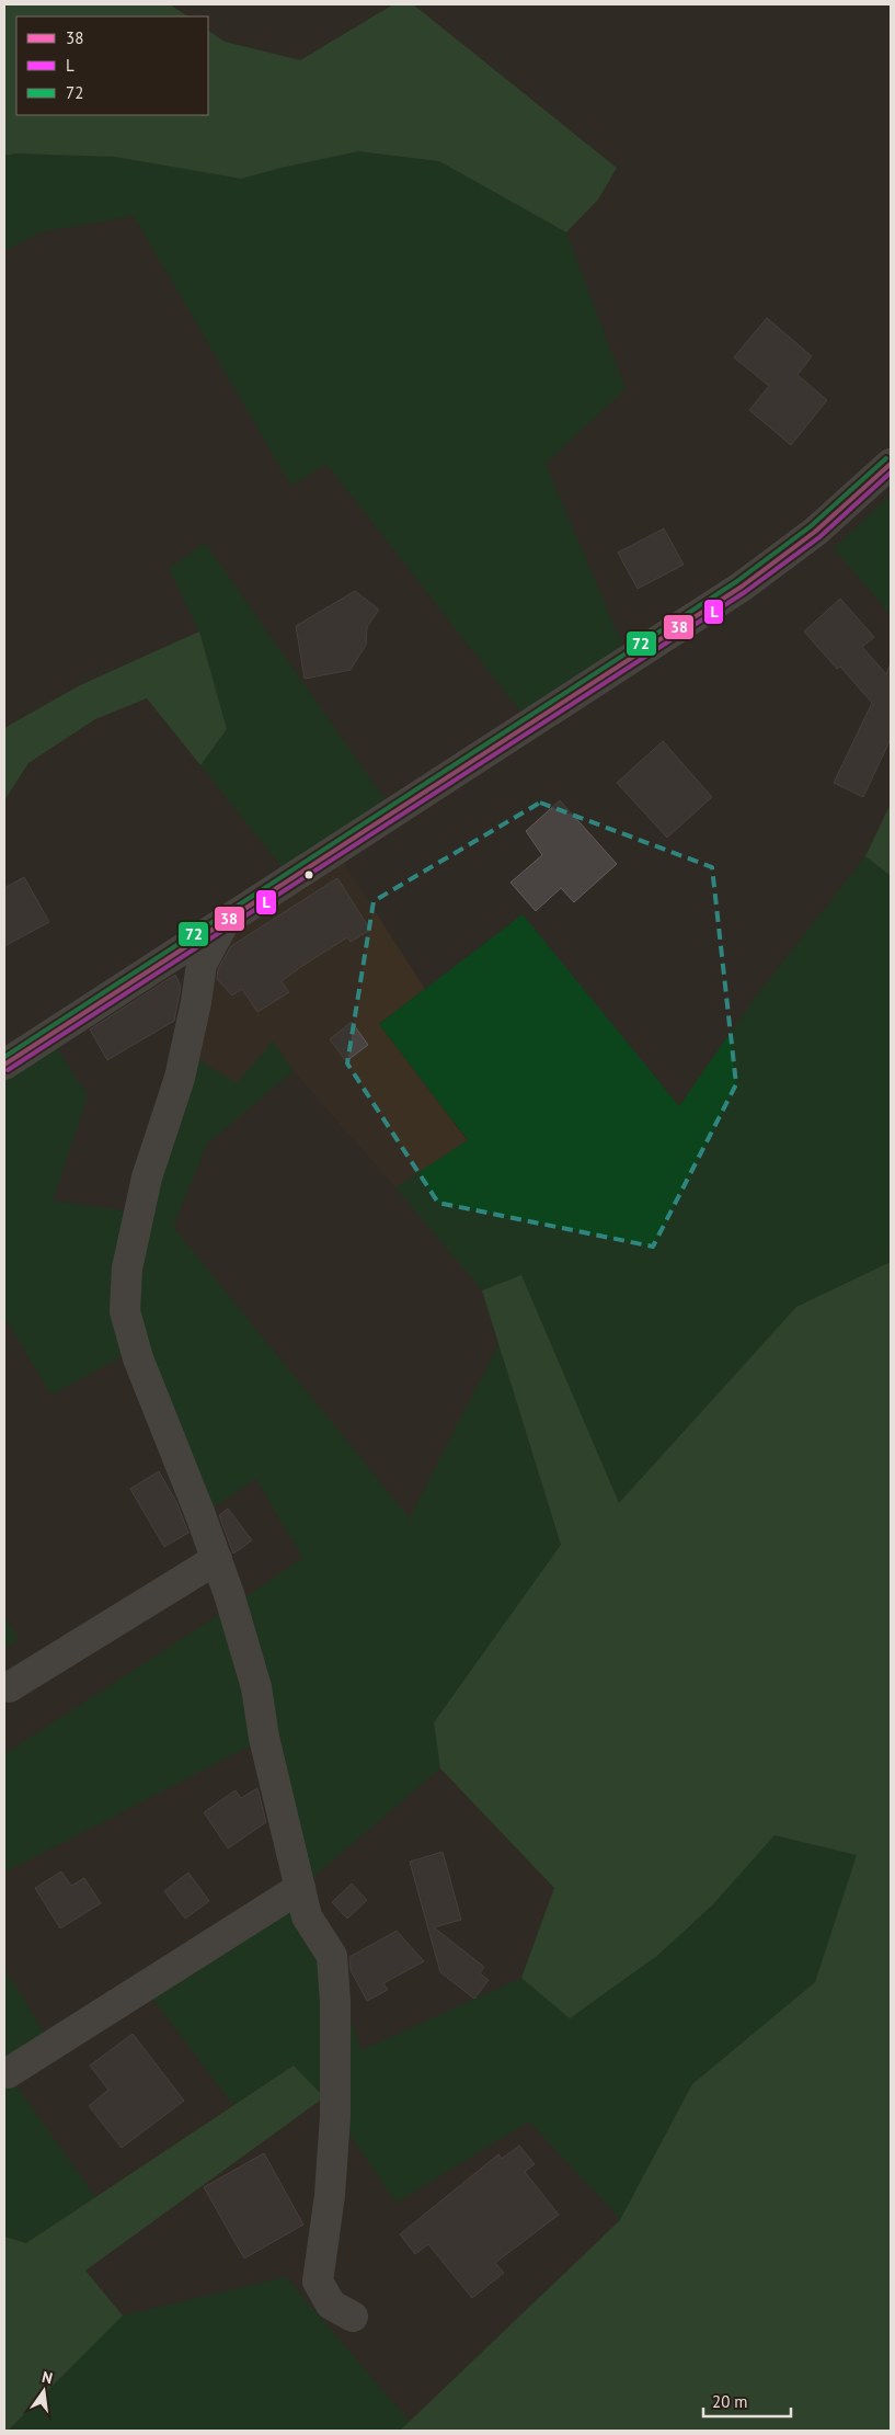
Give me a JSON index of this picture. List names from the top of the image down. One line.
{"lines":["transit line 72","transit line 38","transit line L"],"legend":["38","L","72"],"scale_bar":"20 m","north":"top"}
